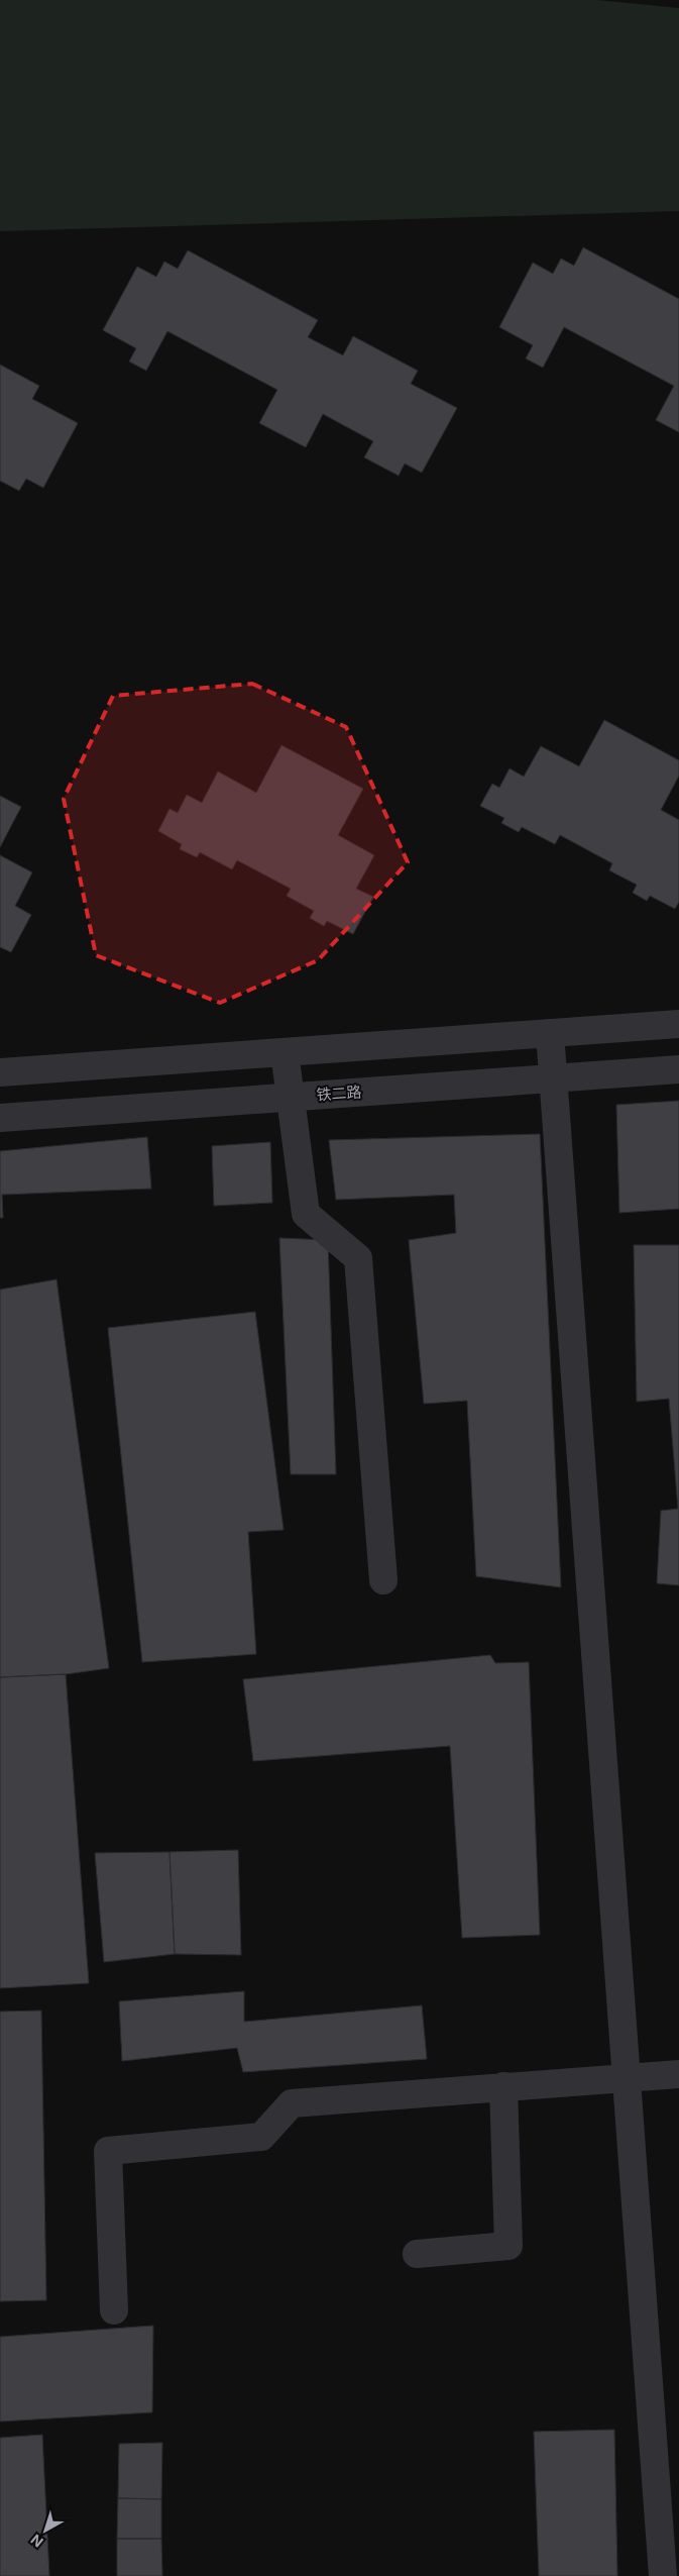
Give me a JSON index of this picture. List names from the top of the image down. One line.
{"streets":{"street":["铁二路"]},"north":"bottom left"}
